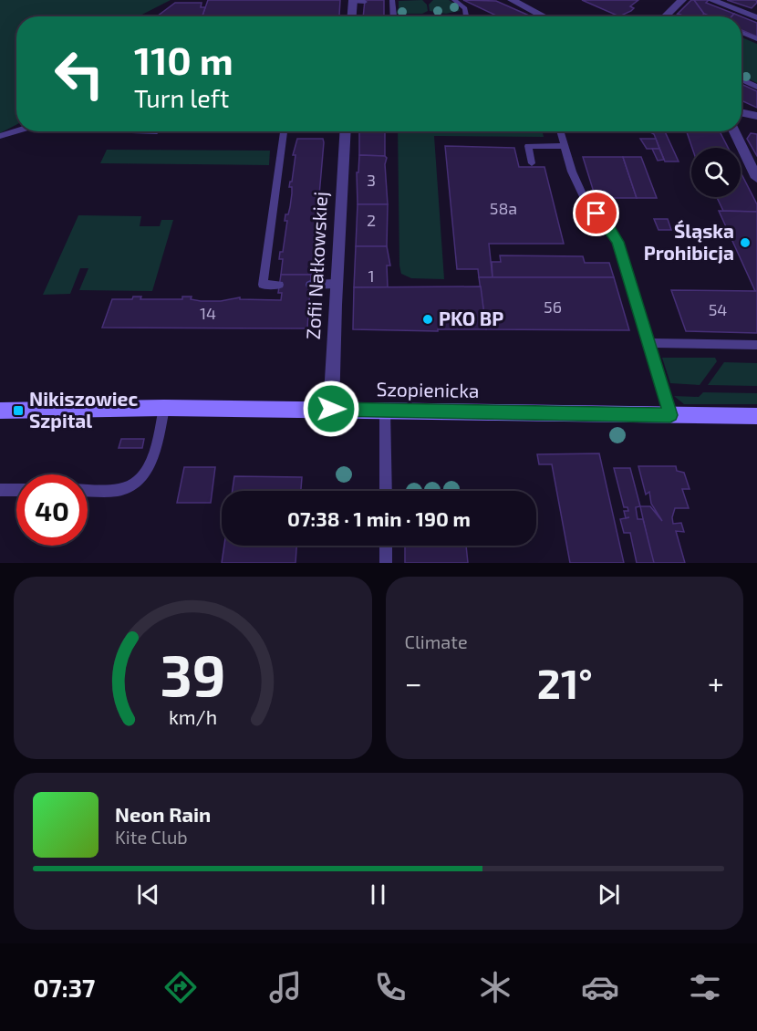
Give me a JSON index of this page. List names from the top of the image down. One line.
{"streets":{"street":["Zofii Nałkowskiej","Szopienicka"]},"crossings":[["Zofii Nałkowskiej","Szopienicka"]],"places":{"other":["Śląska Prohibicja","PKO BP"],"transit":["Nikiszowiec Szpital"]},"house_numbers":["3","58a","2","1","56","54","14"],"page":{"turn":["110 m","Turn left"],"limit":"40","trip":"07:38 · 1 min · 190 m","tile":"Climate","heat":["−","21°","+"],"song":["Neon Rain","Kite Club"],"tabs":"07:37","gauge":["39","km/h"]}}
